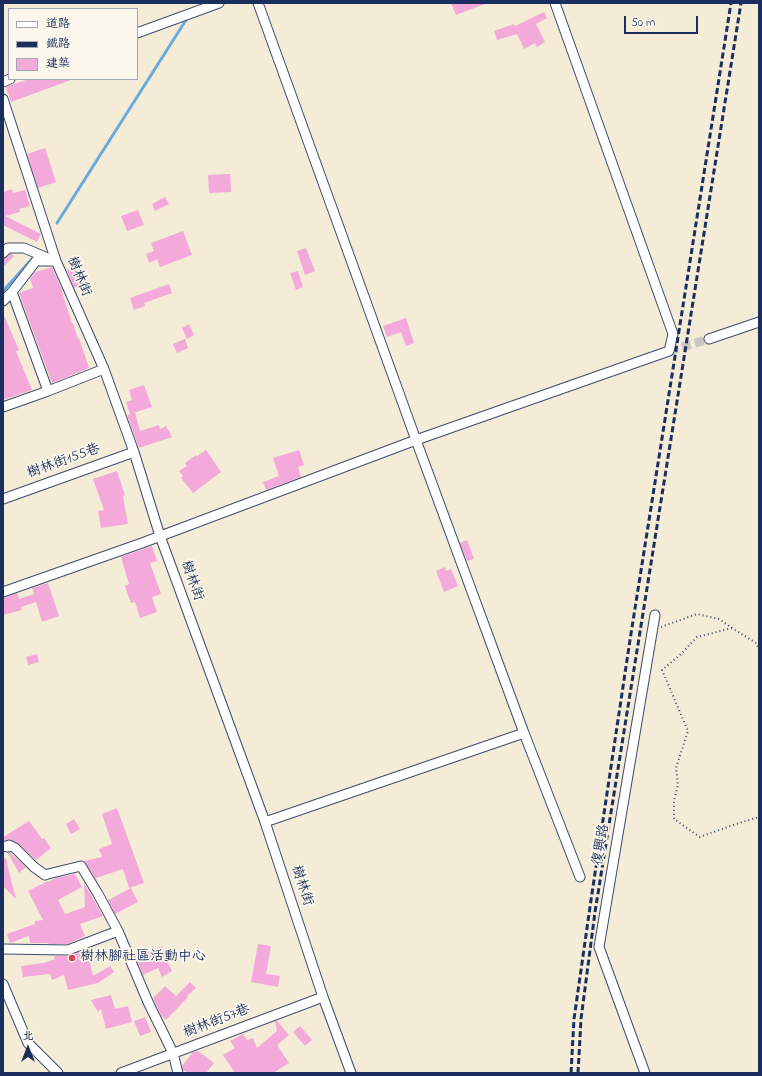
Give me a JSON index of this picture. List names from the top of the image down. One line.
{"streets":{"street":["樹林街","樹林街155巷","復興路","樹林街57巷"]},"crossings":[["樹林街","樹林街155巷"],["樹林街","樹林街57巷"]],"places":["樹林腳社區活動中心"],"legend":["道路","鐵路","建築"],"scale_bar":"50 m","north":"top"}
